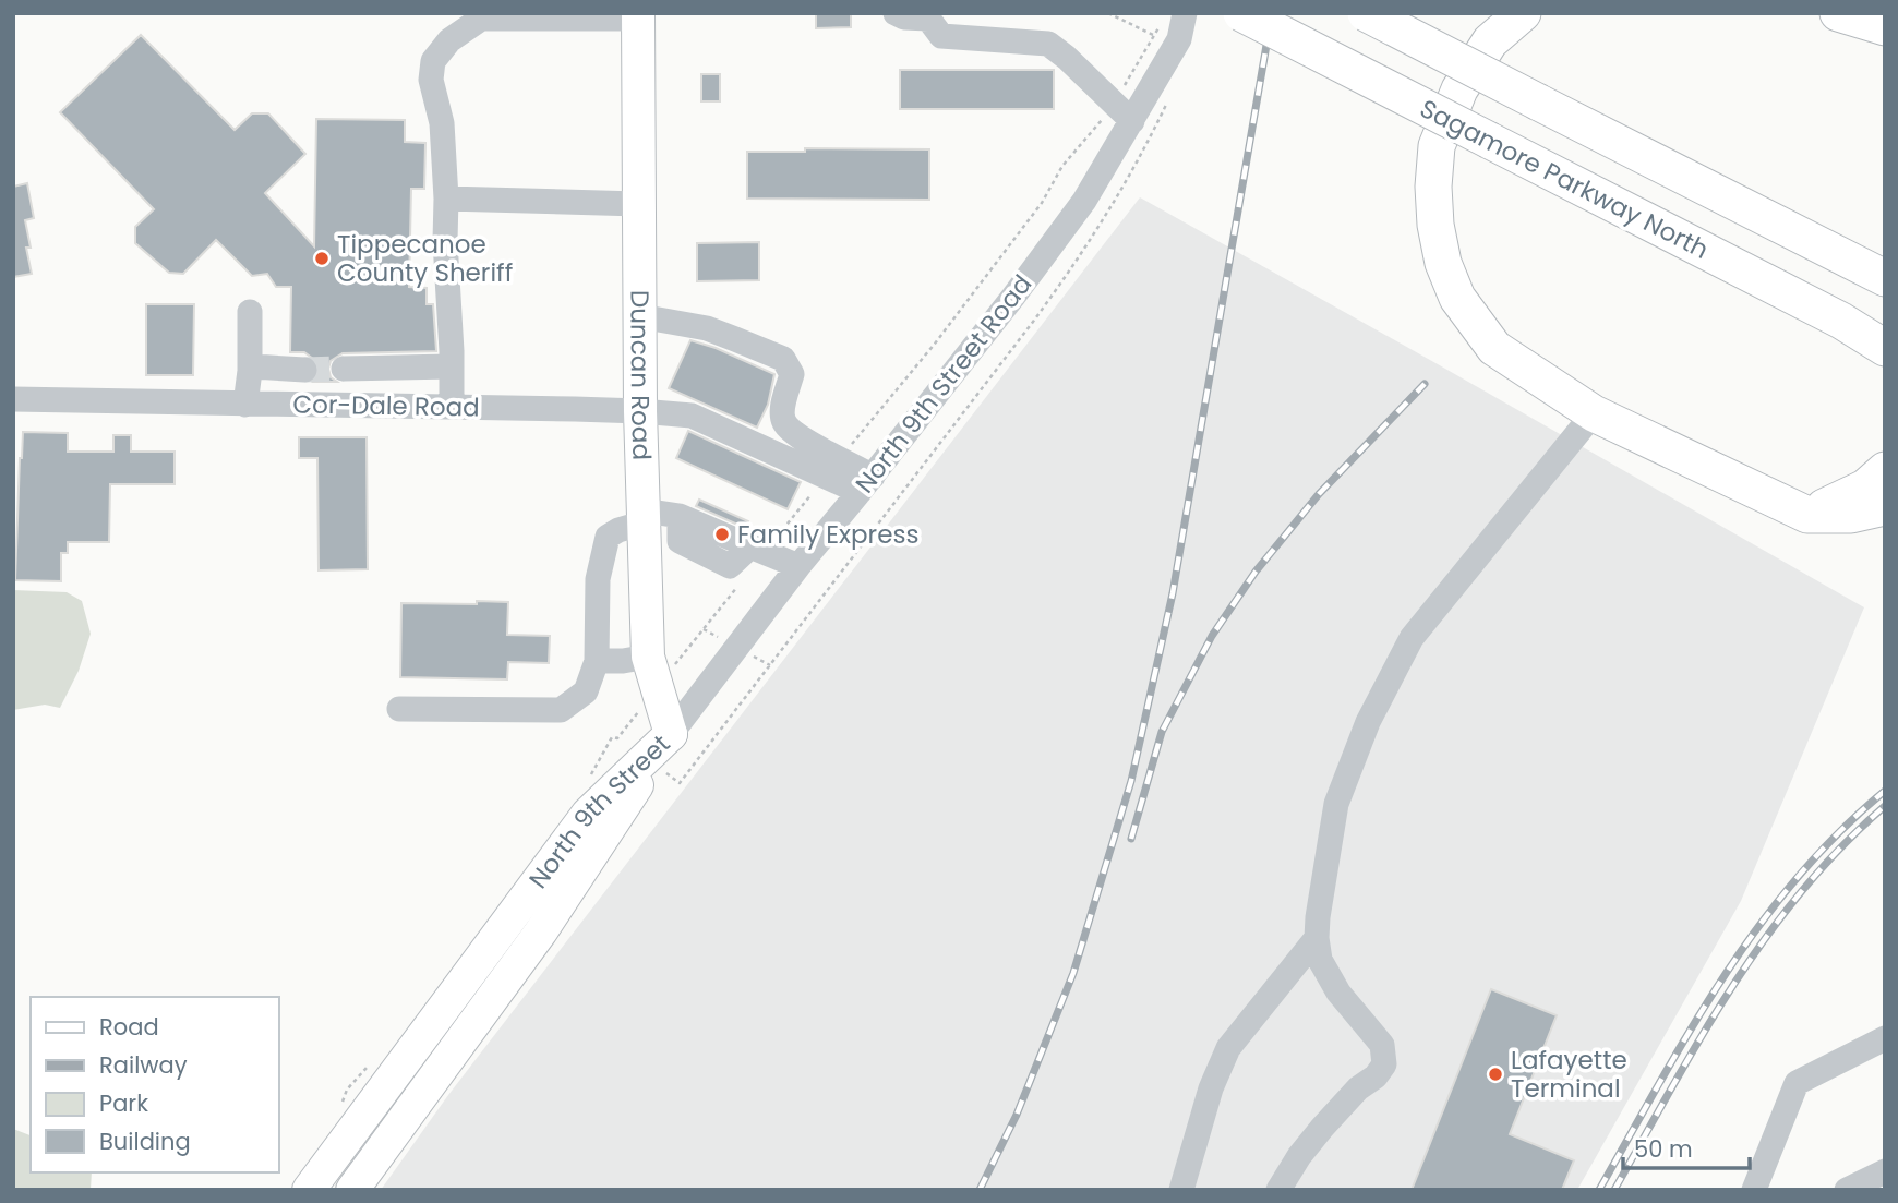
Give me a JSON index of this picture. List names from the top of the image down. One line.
{"streets":{"highway":["Sagamore Parkway North"],"main road":["Duncan Road","North 9th Street"],"street":["North 9th Street Road","Cor-Dale Road"]},"crossings":[["Duncan Road","North 9th Street Road"],["Duncan Road","Cor-Dale Road"],["Duncan Road","North 9th Street"],["North 9th Street Road","North 9th Street"]],"places":["Tippecanoe County Sheriff","Family Express","Lafayette Terminal"],"legend":["Road","Railway","Park","Building"],"scale_bar":"50 m"}
